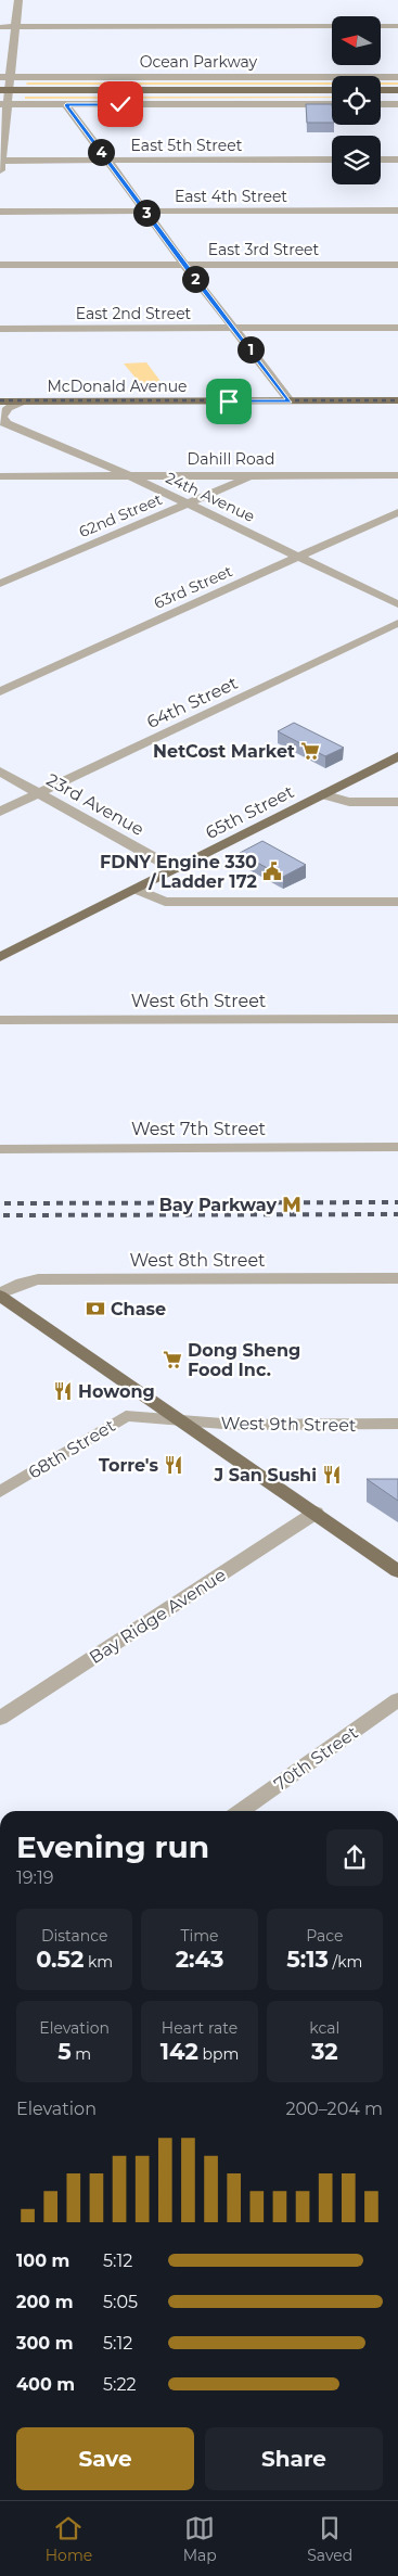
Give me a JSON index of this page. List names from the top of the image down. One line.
{"streets":{"main road":["Ocean Parkway","McDonald Avenue","65th Street"],"street":["East 5th Street","East 4th Street","East 3rd Street","East 2nd Street","Dahill Road","24th Avenue","62nd Street","63rd Street","64th Street","23rd Avenue","West 6th Street","West 7th Street","West 8th Street","West 9th Street","68th Street","Bay Ridge Avenue","70th Street"]},"crossings":[["McDonald Avenue","24th Avenue"],["Dahill Road","24th Avenue"],["Dahill Road","62nd Street"],["24th Avenue","62nd Street"],["24th Avenue","63rd Street"],["64th Street","23rd Avenue"],["23rd Avenue","65th Street"],["West 9th Street","68th Street"]],"places":{"supermarket":["NetCost Market","Dong Sheng Food Inc."],"public building":["FDNY Engine 330 / Ladder 172"],"metro station":["Bay Parkway"],"bank":["Chase"],"restaurant":["Howong","Torre's","J San Sushi"]},"north":"left","page":{"pins":["4","3","2","1"],"heading":["Evening run","19:19"],"stats":[["Distance","0.52 km"],["Time","2:43"],["Pace","5:13 /km"],["Elevation","5 m"],["Heart rate","142 bpm"],["kcal","32"]],"chart":["Elevation","200–204 m"],"list":[{"name":"100 m","note":"5:12"},{"name":"200 m","note":"5:05"},{"name":"300 m","note":"5:12"},{"name":"400 m","note":"5:22"}],"buttons":["Save","Share"],"tabs":["Home","Map","Saved"]}}
